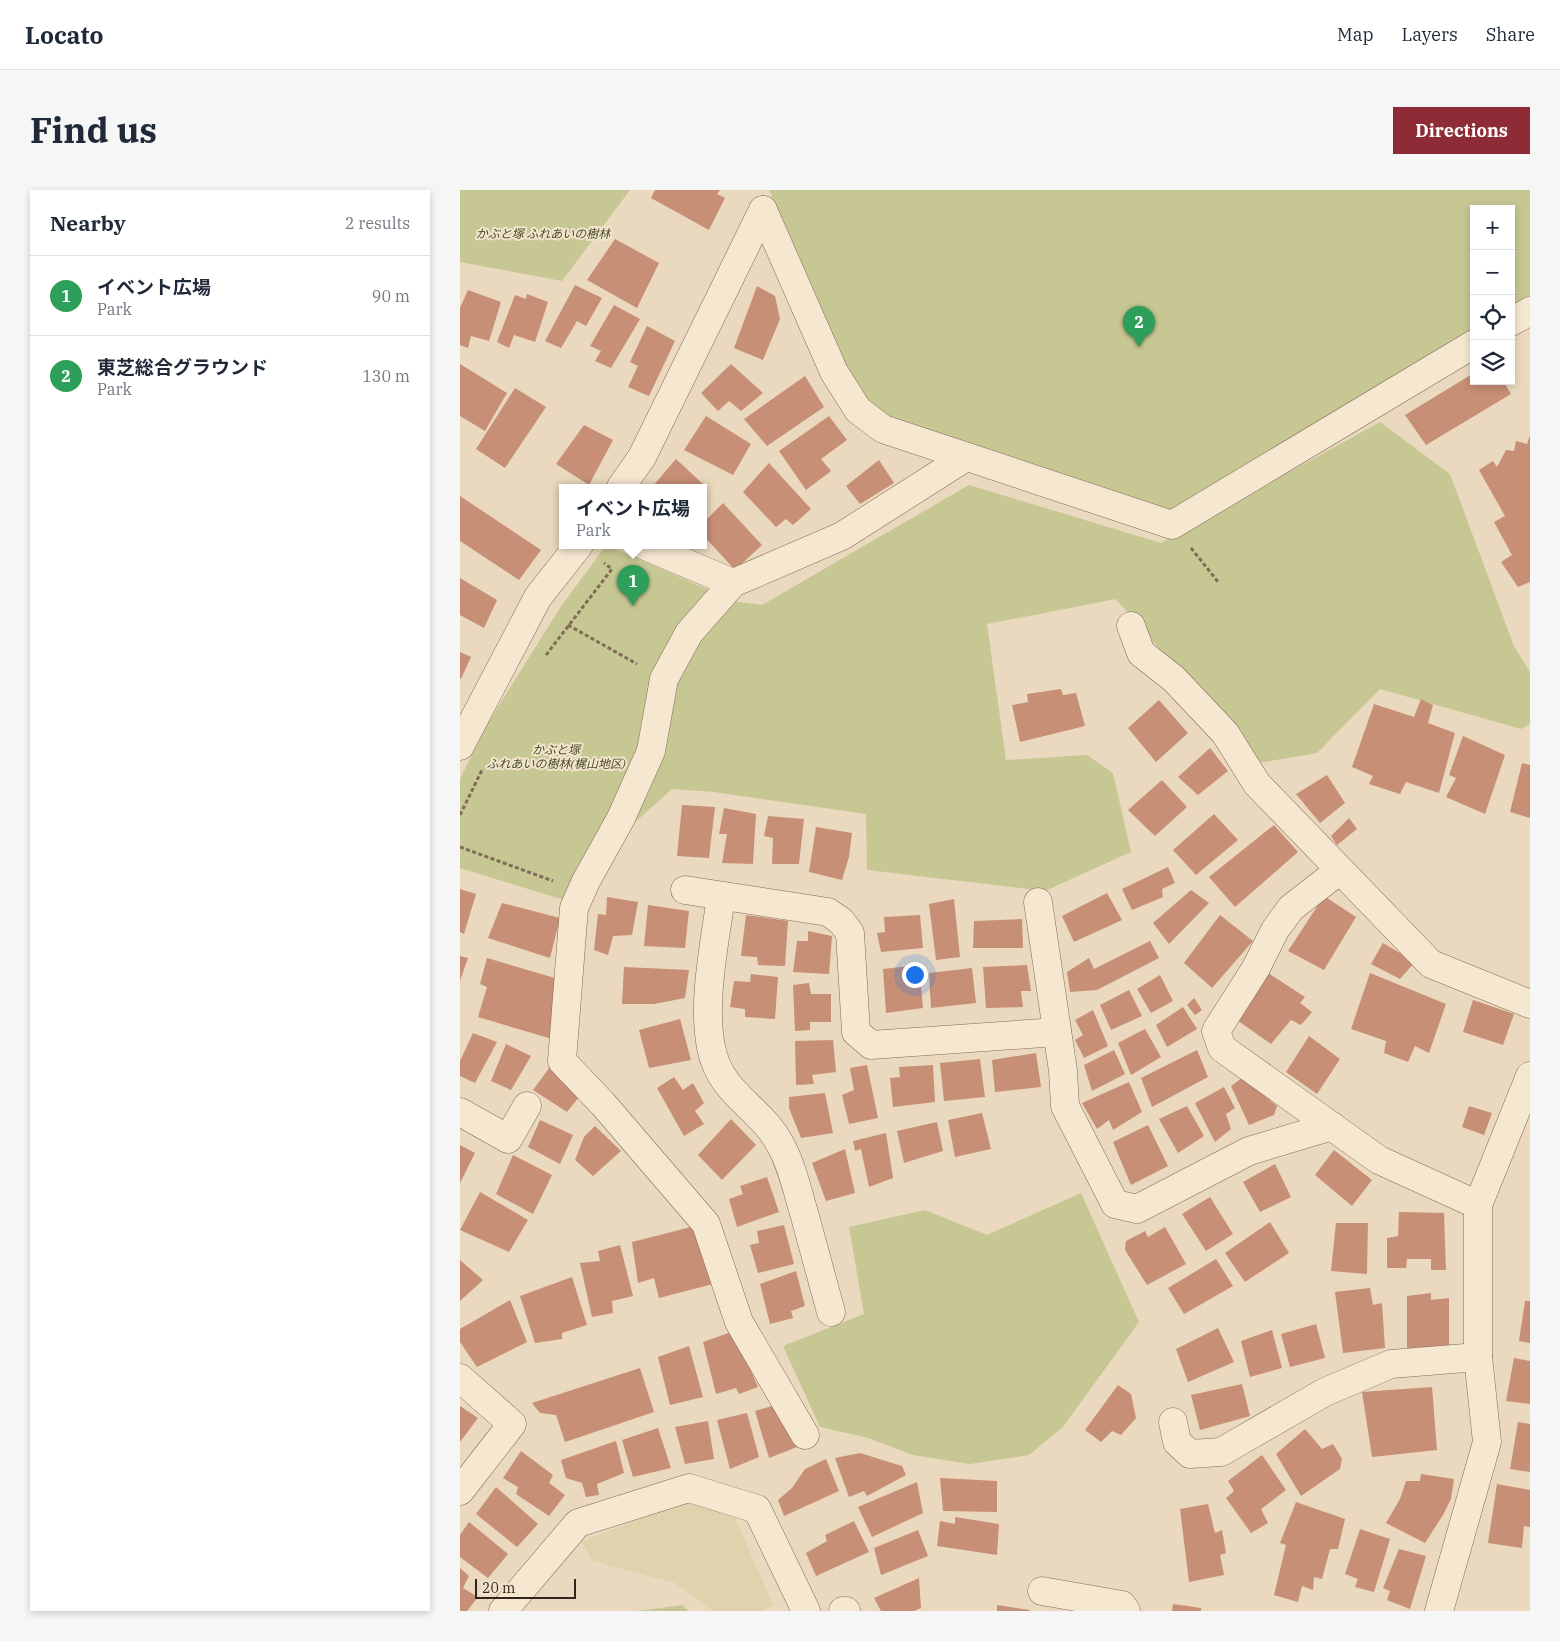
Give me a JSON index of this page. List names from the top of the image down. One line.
{"parks":["かぶと塚 ふれあいの樹林","かぶと塚 ふれあいの樹林(梶山地区)"],"scale_bar":"20 m","page":{"header":"Locato","nav":["Map","Layers","Share"],"title":"Find us","buttons":"Directions","heading":["Nearby","2 results"],"map_buttons":["+","−"],"list":[{"mark":"1","name":"イベント広場","note":"Park","value":"90 m"},{"mark":"2","name":"東芝総合グラウンド","note":"Park","value":"130 m"}],"pins":["2","1"],"popup":["イベント広場","Park"],"scale":"20 m"}}
